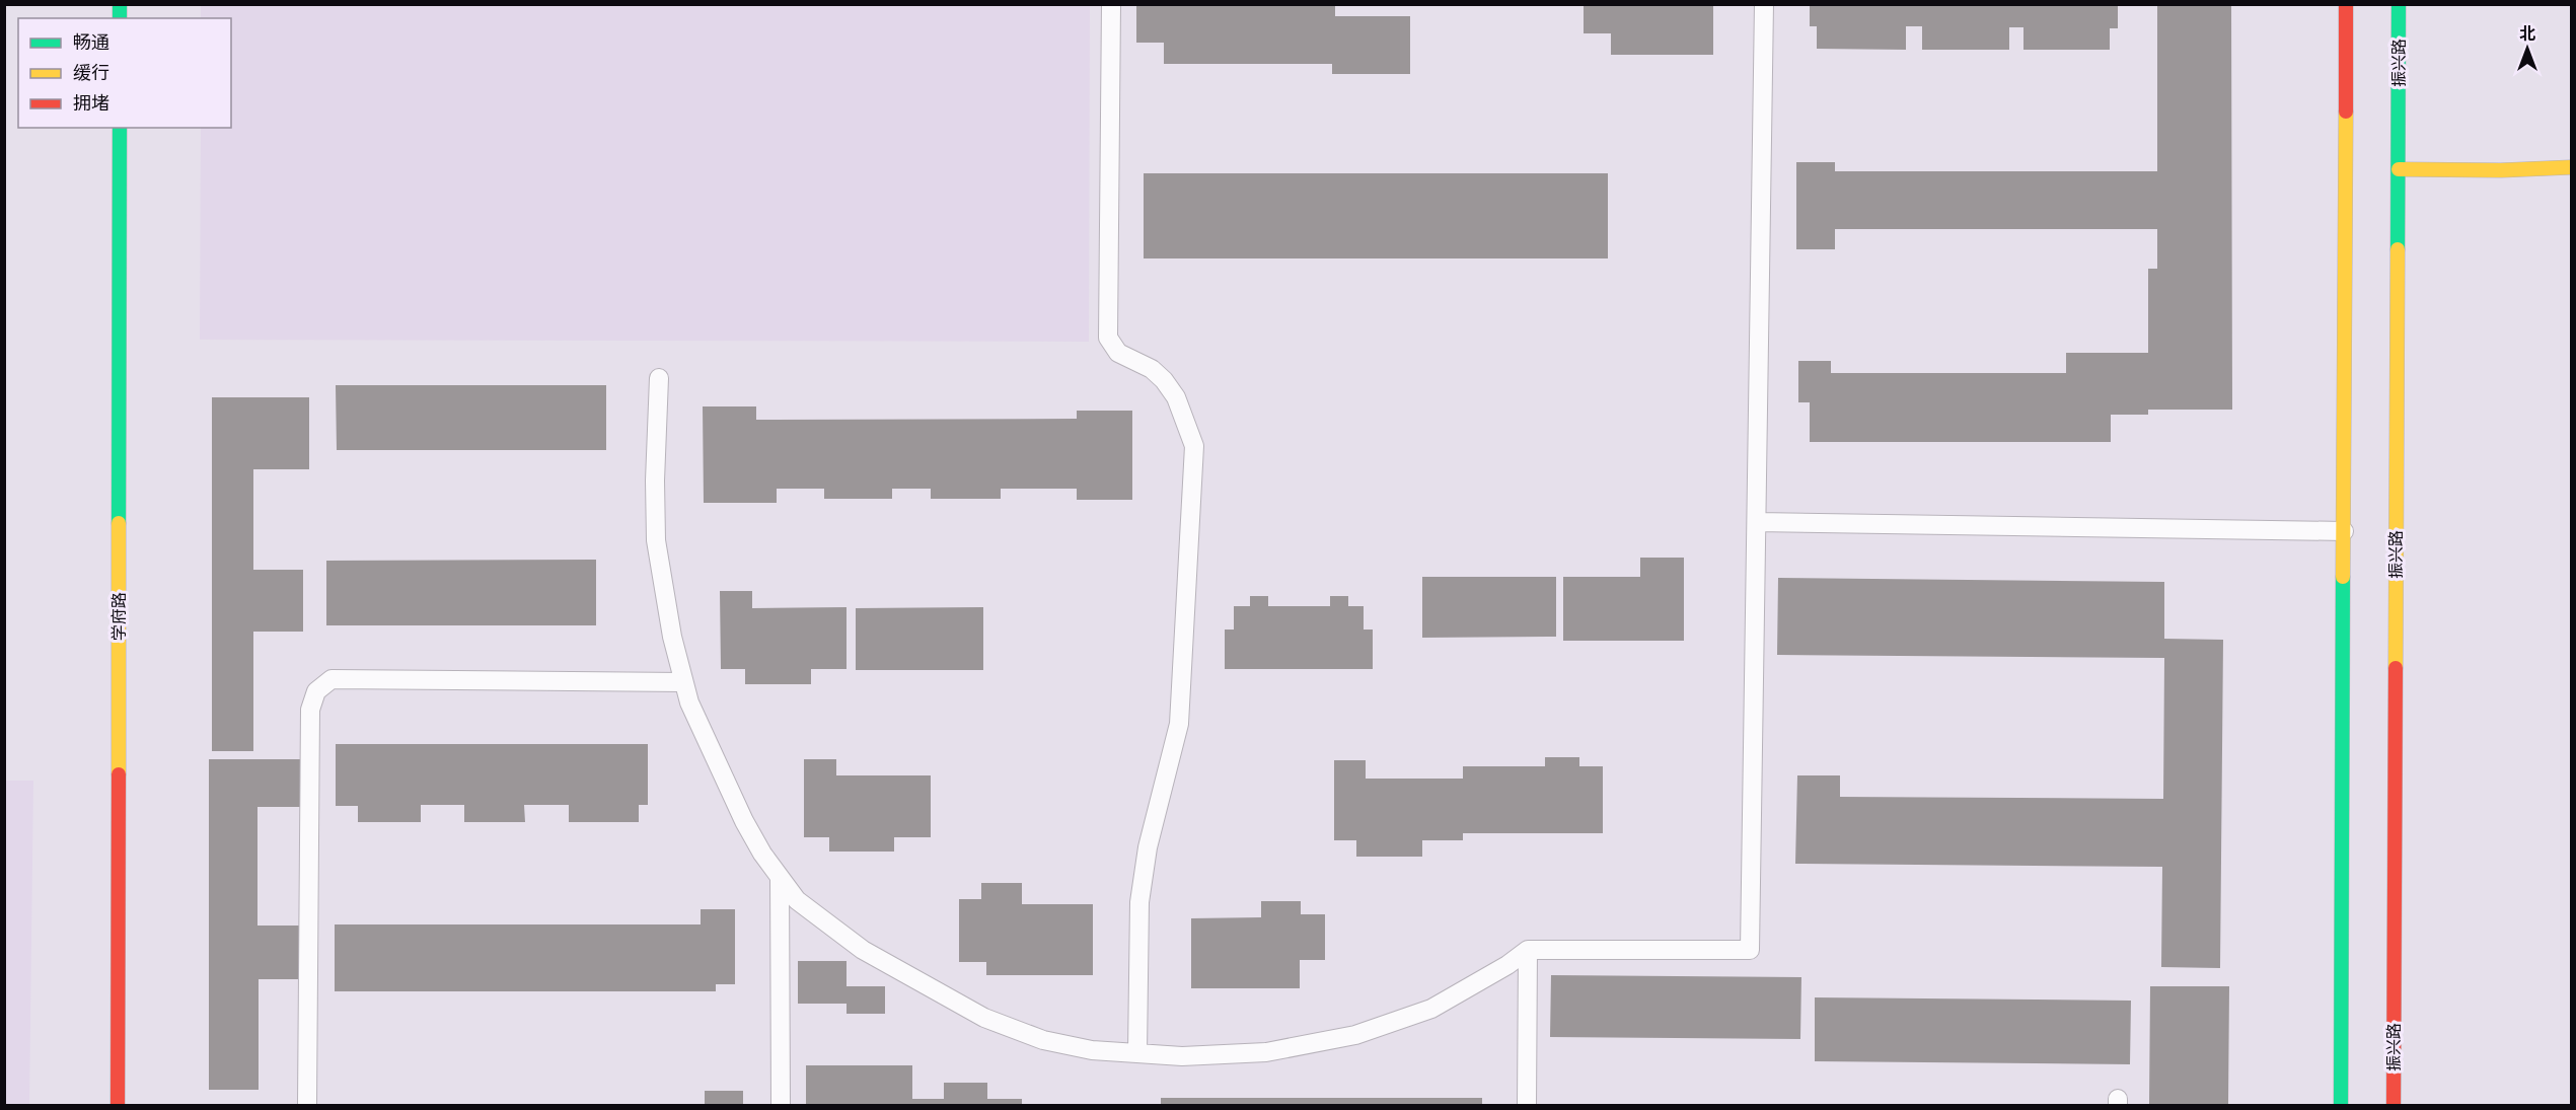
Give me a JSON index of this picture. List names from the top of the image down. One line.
{"streets":{"street":["振兴路","学府路"]},"legend":["畅通","缓行","拥堵"],"north":"top"}
